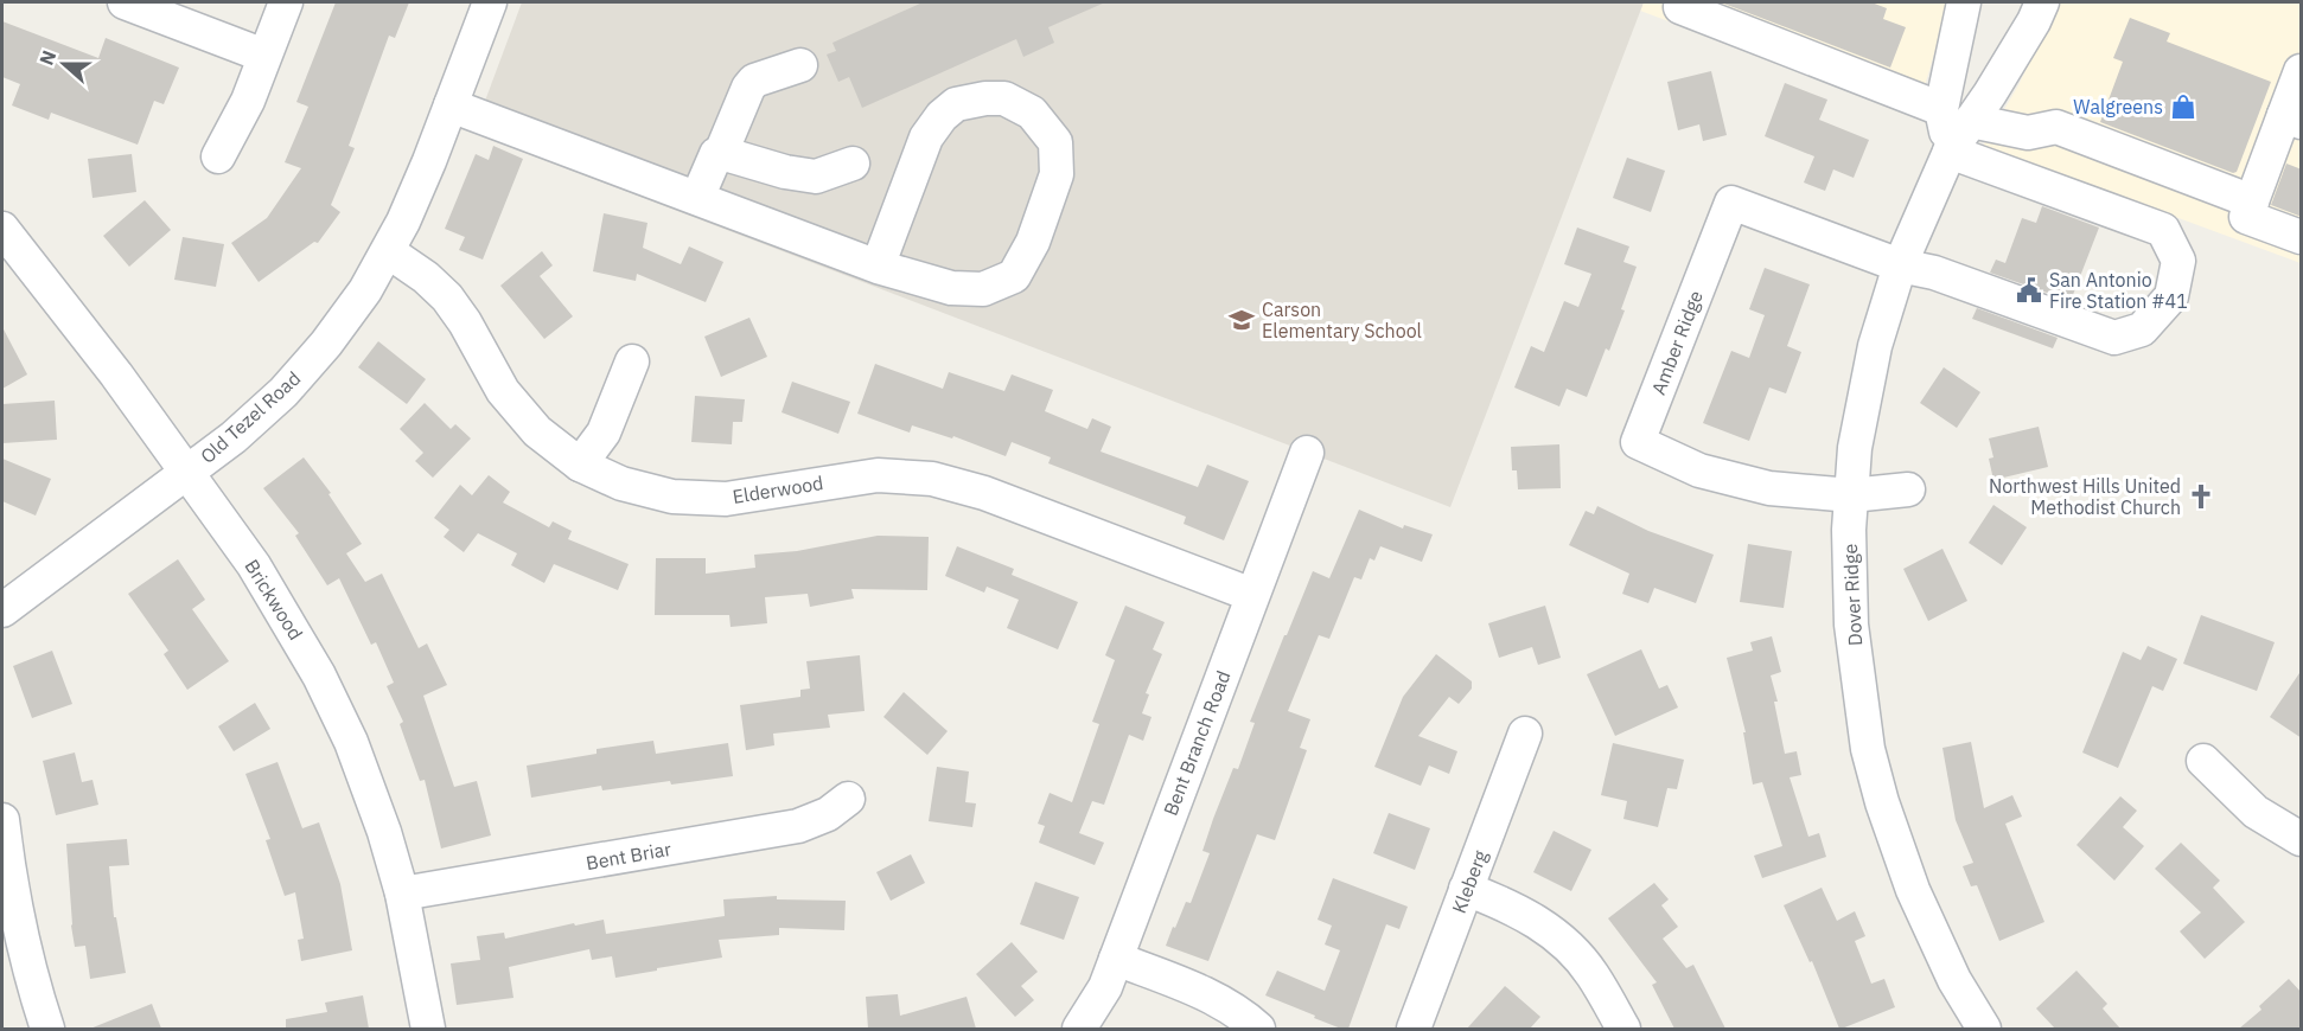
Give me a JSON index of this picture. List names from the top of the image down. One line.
{"streets":{"street":["Amber Ridge","Old Tezel Road","Elderwood","Dover Ridge","Brickwood","Bent Branch Road","Bent Briar","Kleberg"]},"crossings":[["Amber Ridge","Dover Ridge"],["Old Tezel Road","Elderwood"],["Old Tezel Road","Brickwood"],["Elderwood","Bent Branch Road"],["Brickwood","Bent Briar"]],"places":{"shop":["Walgreens"],"public building":["San Antonio Fire Station #41"],"school or university":["Carson Elementary School"],"church":["Northwest Hills United Methodist Church"]},"north":"left"}
